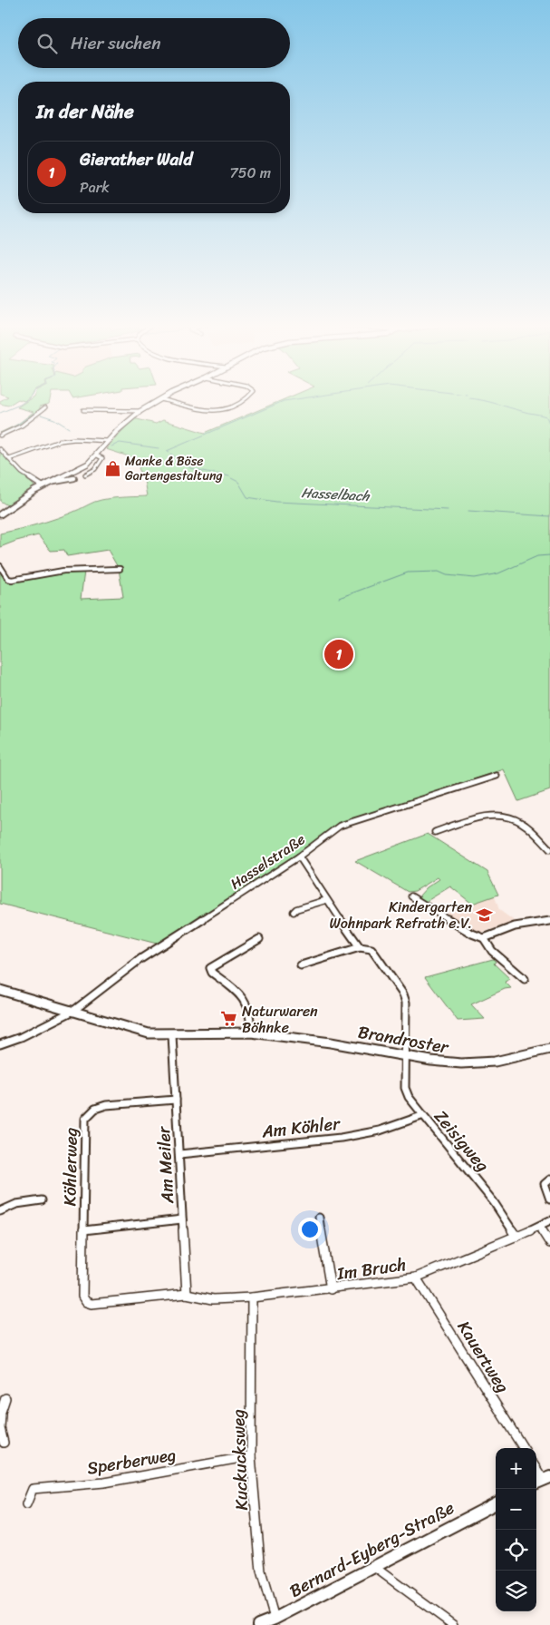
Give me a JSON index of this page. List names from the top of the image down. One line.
{"streets":{"street":["Hasselstraße","Brandroster","Am Köhler","Zeisigweg","Am Meiler","Köhlerweg","Im Bruch","Kauertweg","Kuckucksweg","Sperberweg","Bernard-Eyberg-Straße"]},"crossings":[["Hasselstraße","Brandroster"],["Brandroster","Zeisigweg"],["Brandroster","Am Meiler"],["Am Köhler","Zeisigweg"],["Am Köhler","Am Meiler"],["Zeisigweg","Im Bruch"],["Am Meiler","Köhlerweg"],["Am Meiler","Im Bruch"],["Köhlerweg","Im Bruch"],["Im Bruch","Kauertweg"],["Im Bruch","Kuckucksweg"],["Kuckucksweg","Sperberweg"],["Kuckucksweg","Bernard-Eyberg-Straße"]],"water":["Hasselbach"],"places":{"shop":["Manke & Böse Gartengestaltung"],"school or university":["Kindergarten Wohnpark Refrath e.V."],"supermarket":["Naturwaren Böhnke"]},"page":{"search":"Hier suchen","heading":"In der Nähe","list":[{"mark":"1","name":"Gierather Wald","note":"Park","value":"750 m"}],"pins":"1","map_buttons":["+","−"]}}
